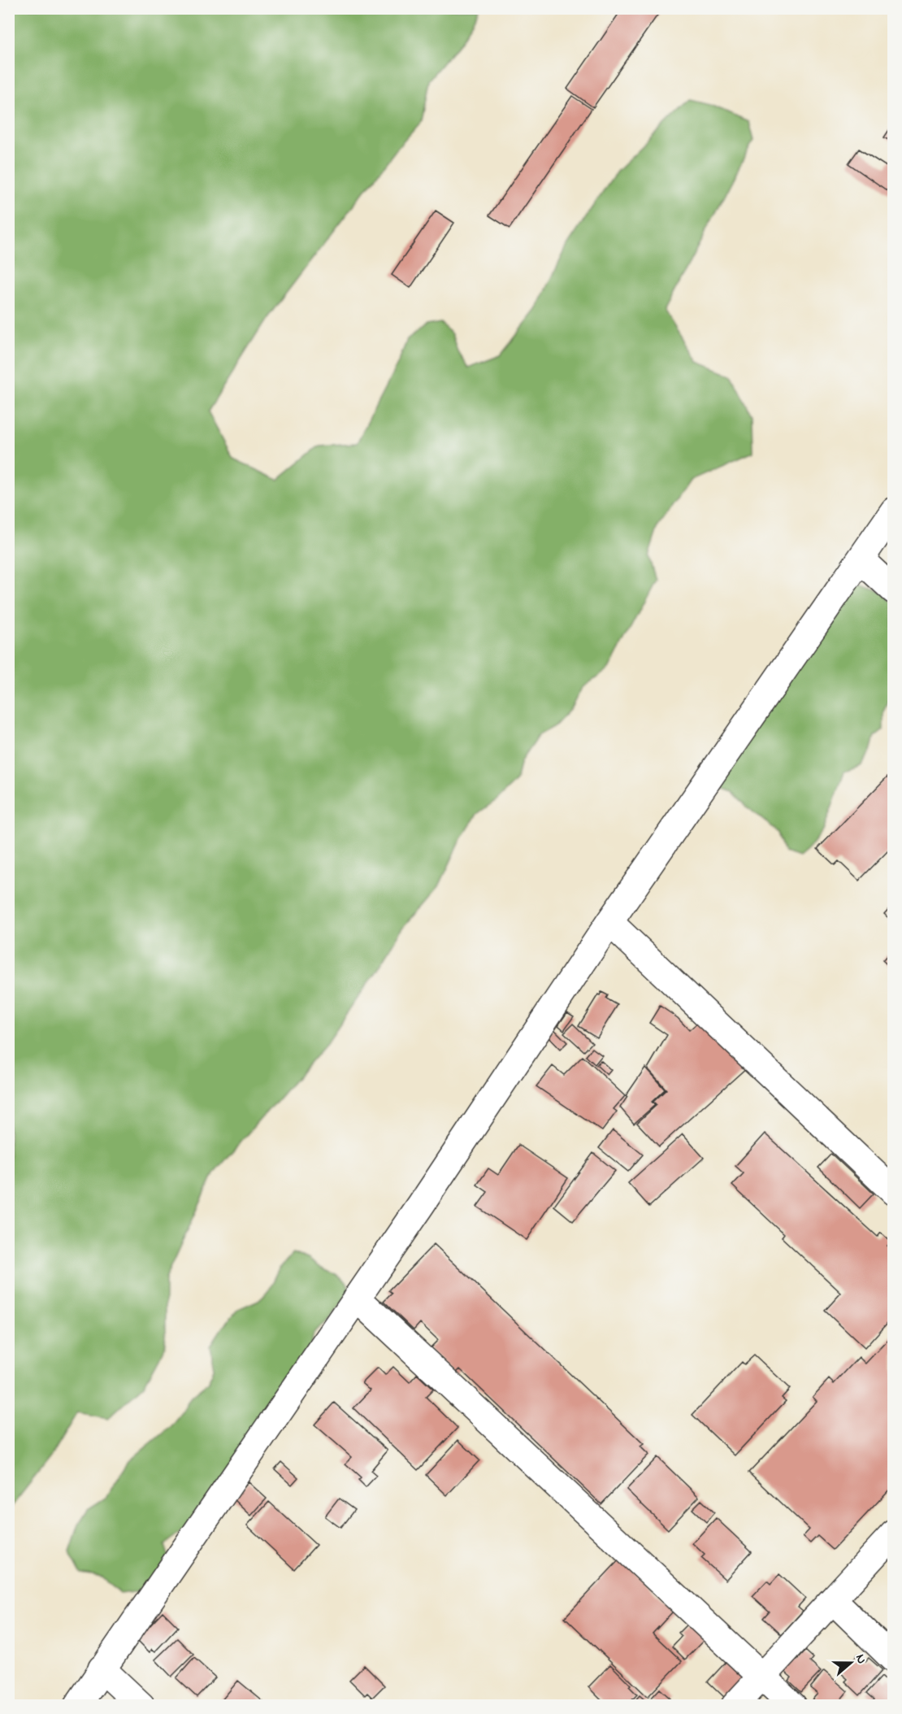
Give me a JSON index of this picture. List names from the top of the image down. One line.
{"north":"right"}
